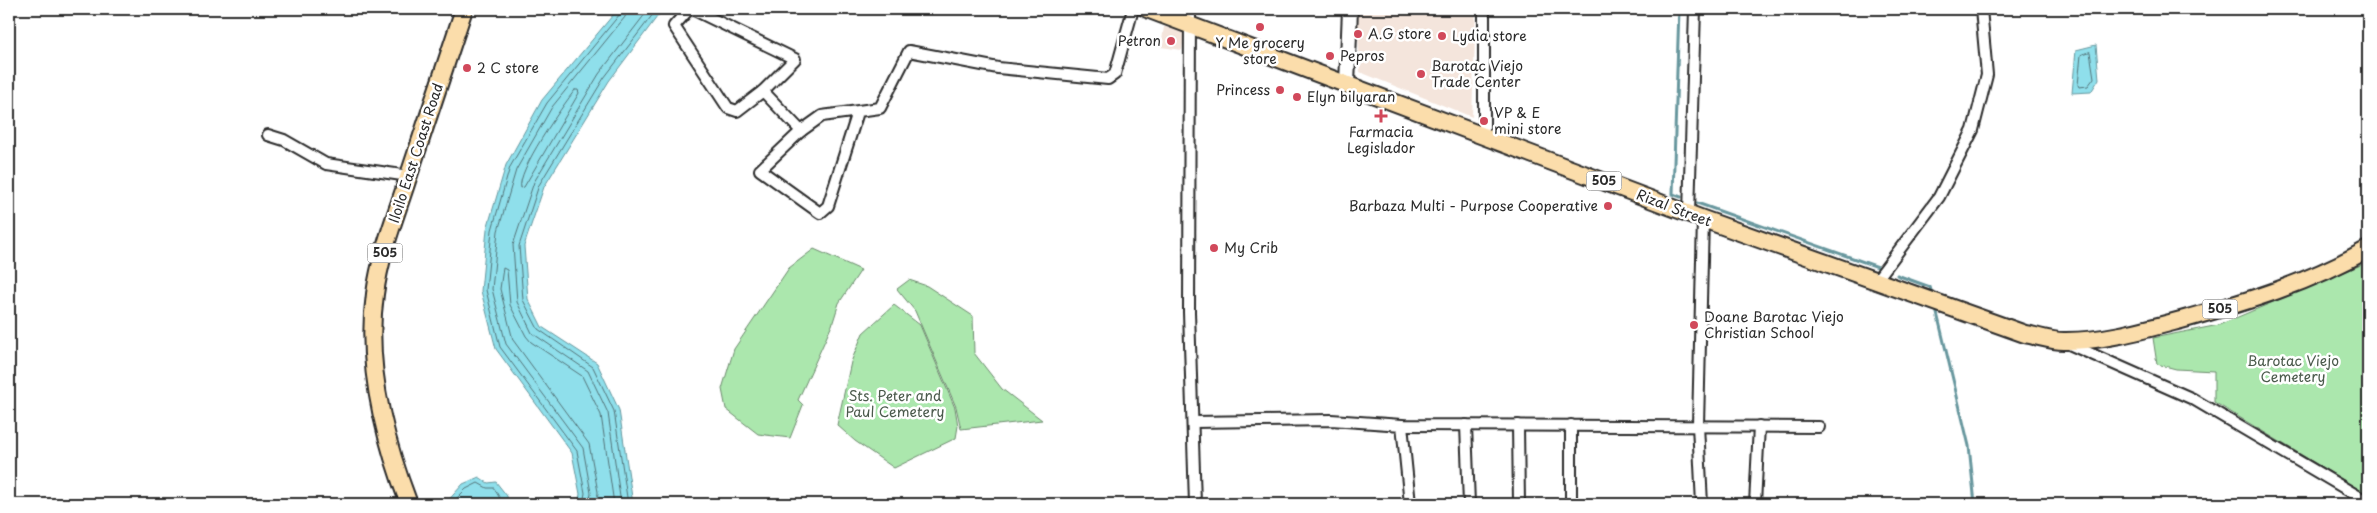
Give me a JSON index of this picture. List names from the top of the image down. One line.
{"streets":{"main road":["Iloilo East Coast Road","505","Rizal Street"]},"crossings":[["505","Rizal Street"]],"parks":["Barotac Viejo Cemetery","Sts. Peter and Paul Cemetery"],"places":{"other":["Y Me grocery store","A.G store","Lydia store","Petron","Pepros","2 C store","Barotac Viejo Trade Center","Princess","Elyn bilyaran","VP & E mini store","Barbaza Multi - Purpose Cooperative","My Crib","Doane Barotac Viejo Christian School"],"health":["Farmacia Legislador"]}}
